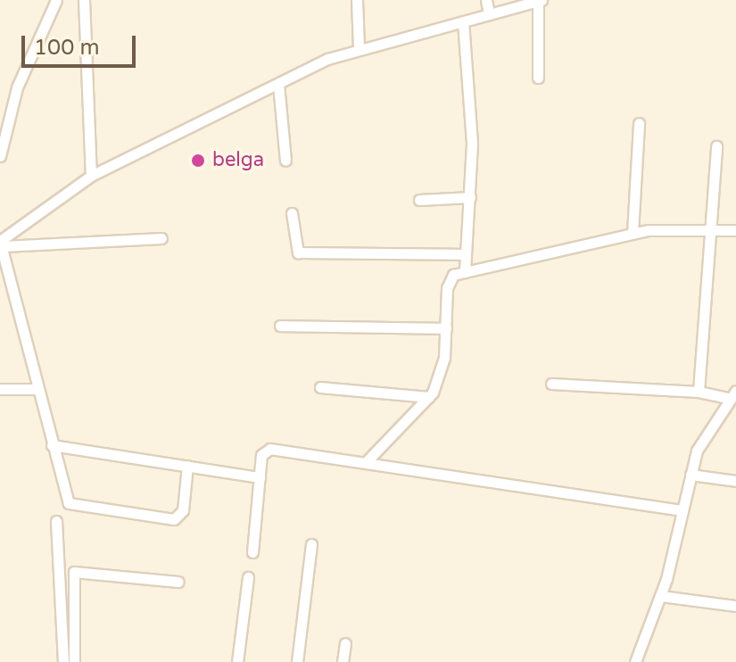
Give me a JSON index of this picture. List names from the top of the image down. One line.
{"places":["belga"],"scale_bar":"100 m"}
